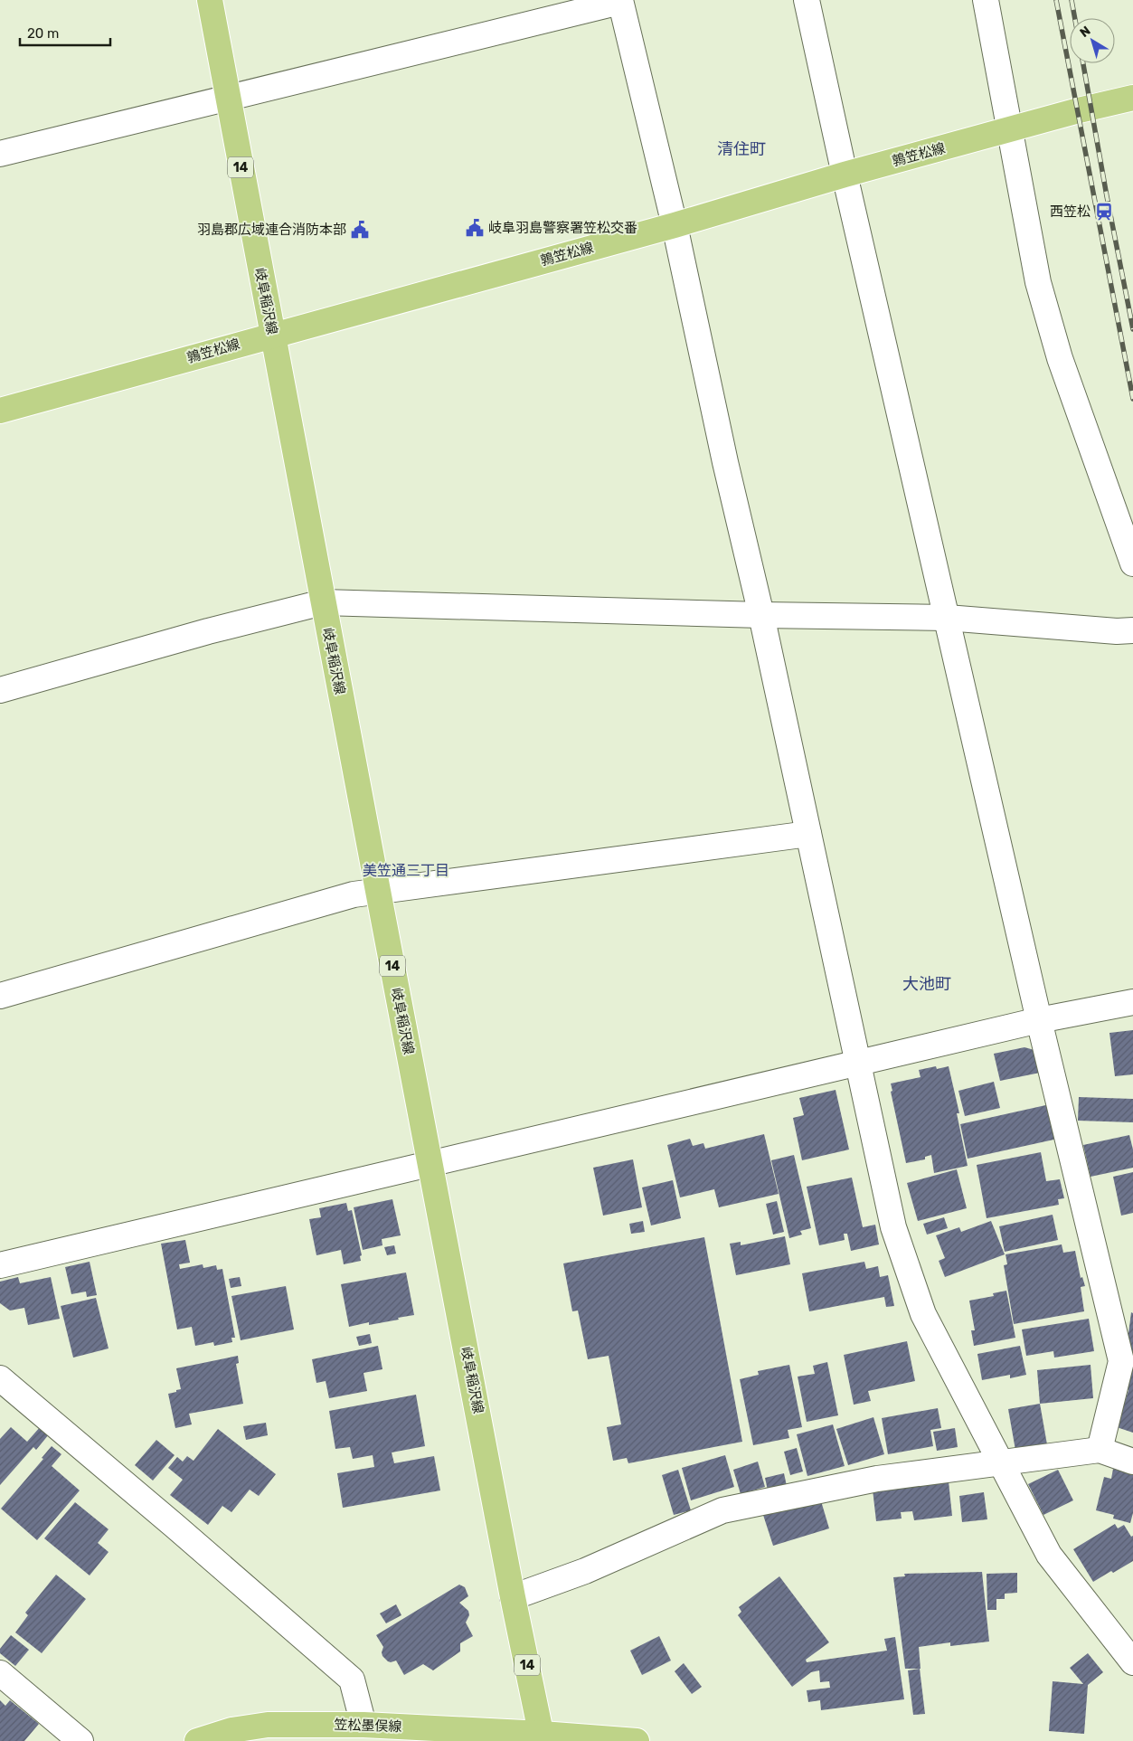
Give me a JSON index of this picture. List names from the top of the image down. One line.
{"streets":{"main road":["鶉笠松線","14","岐阜稲沢線","笠松墨俣線"]},"crossings":[["鶉笠松線","岐阜稲沢線"],["岐阜稲沢線","笠松墨俣線"]],"districts":["清住町","美笠通三丁目","大池町"],"places":{"station":["西笠松"],"public building":["岐阜羽島警察署笠松交番","羽島郡広域連合消防本部"]},"scale_bar":"20 m","north":"top left"}
